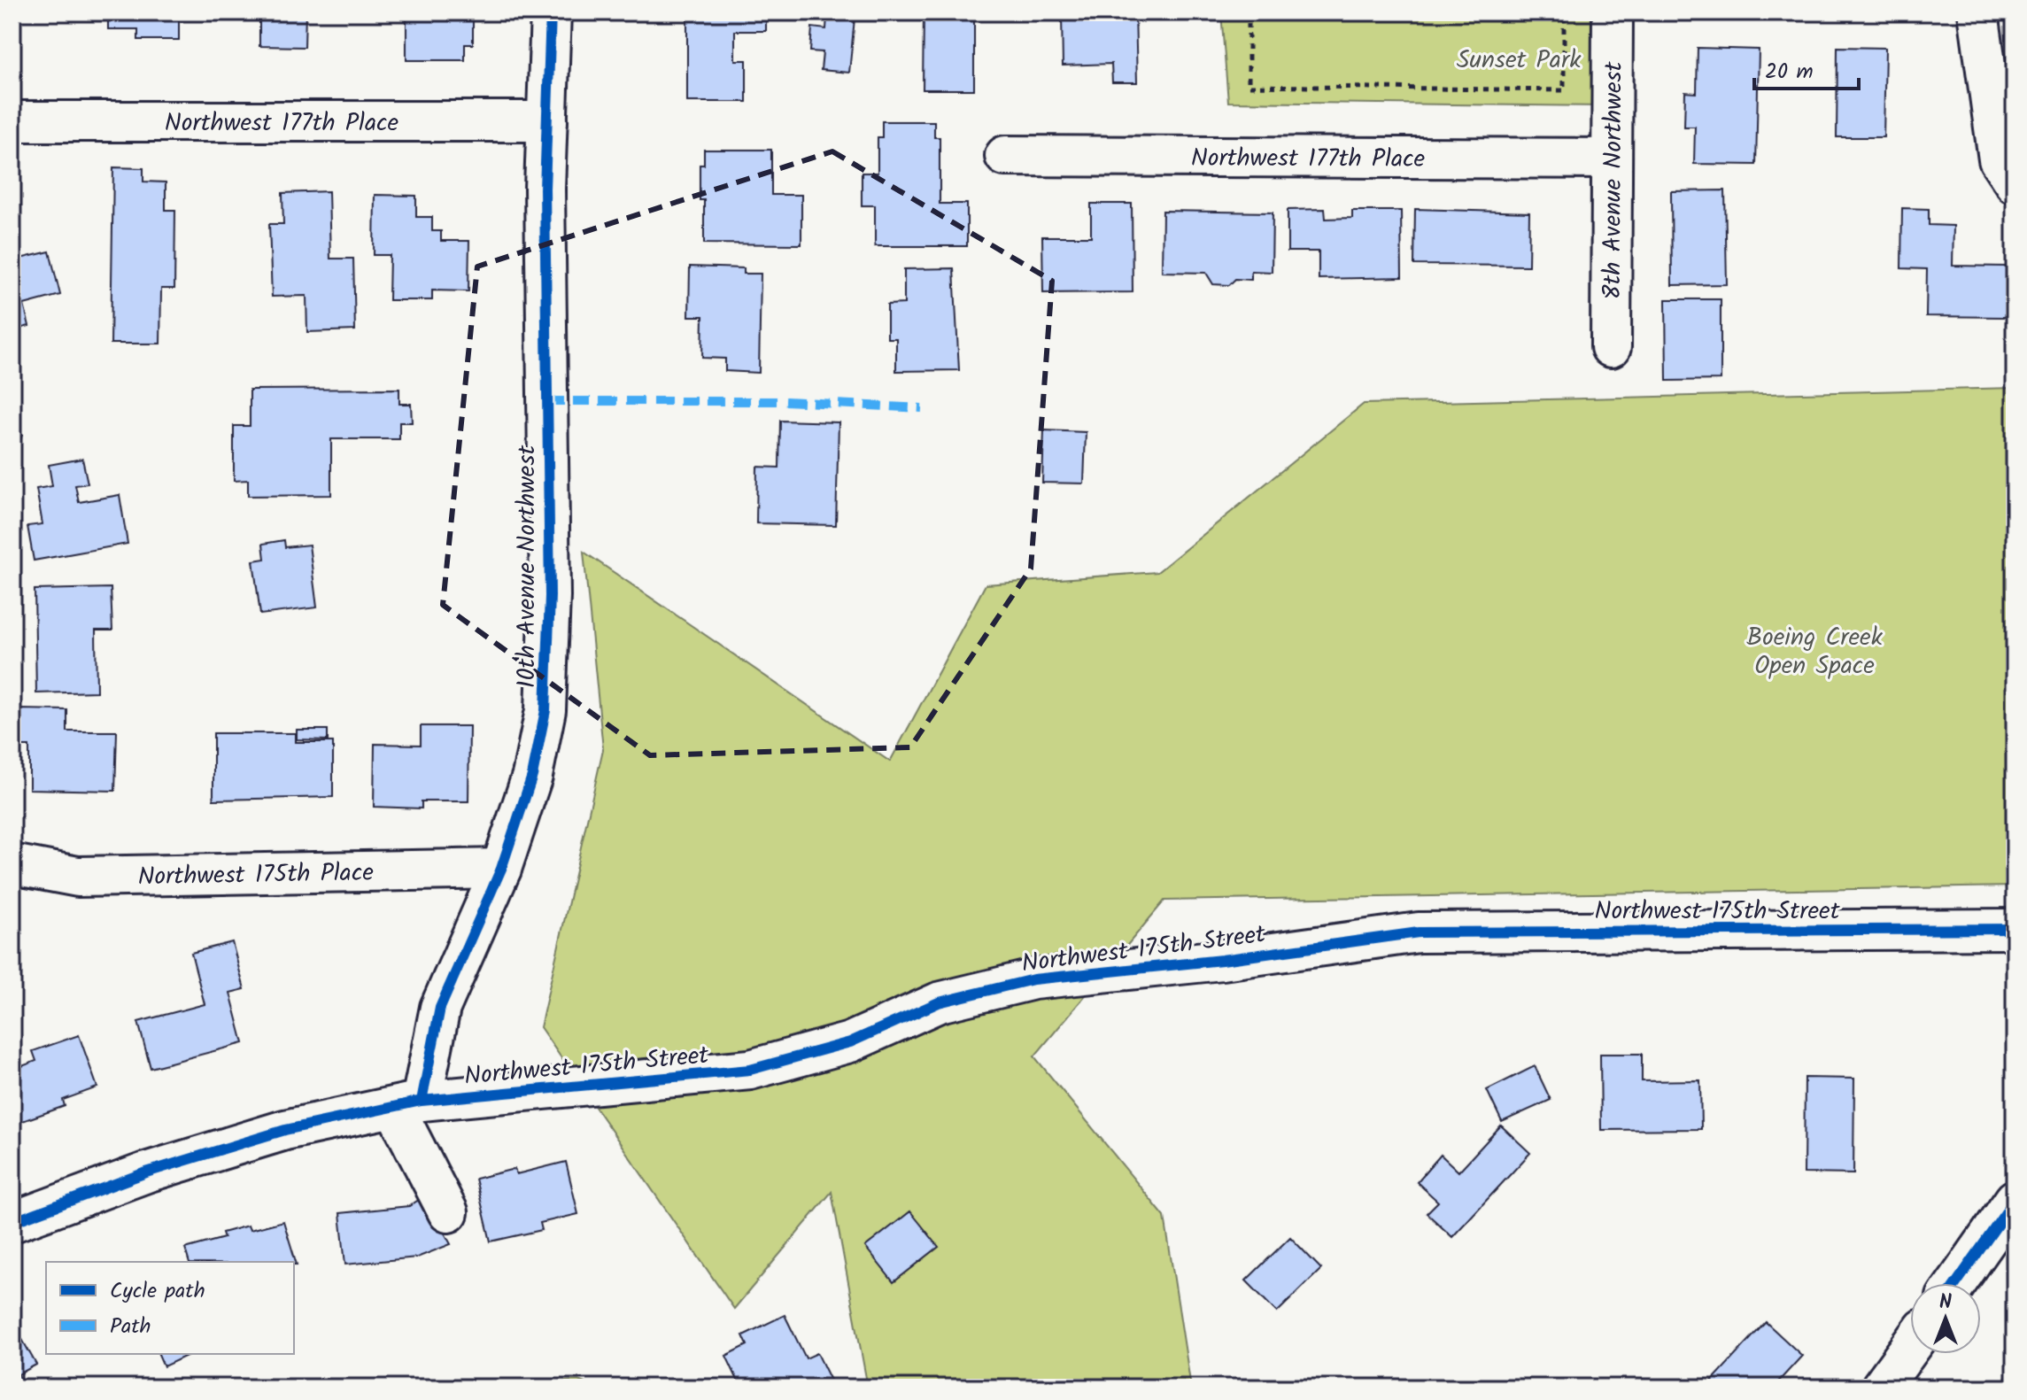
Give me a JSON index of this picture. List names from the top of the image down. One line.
{"streets":{"street":["Northwest 177th Place","8th Avenue Northwest","10th Avenue Northwest","Northwest 175th Place","Northwest 175th Street"]},"crossings":[["Northwest 177th Place","8th Avenue Northwest"],["Northwest 177th Place","10th Avenue Northwest"],["10th Avenue Northwest","Northwest 175th Place"],["10th Avenue Northwest","Northwest 175th Street"]],"parks":["Sunset Park","Boeing Creek Open Space"],"legend":["Cycle path","Path"],"scale_bar":"20 m","north":"top"}
